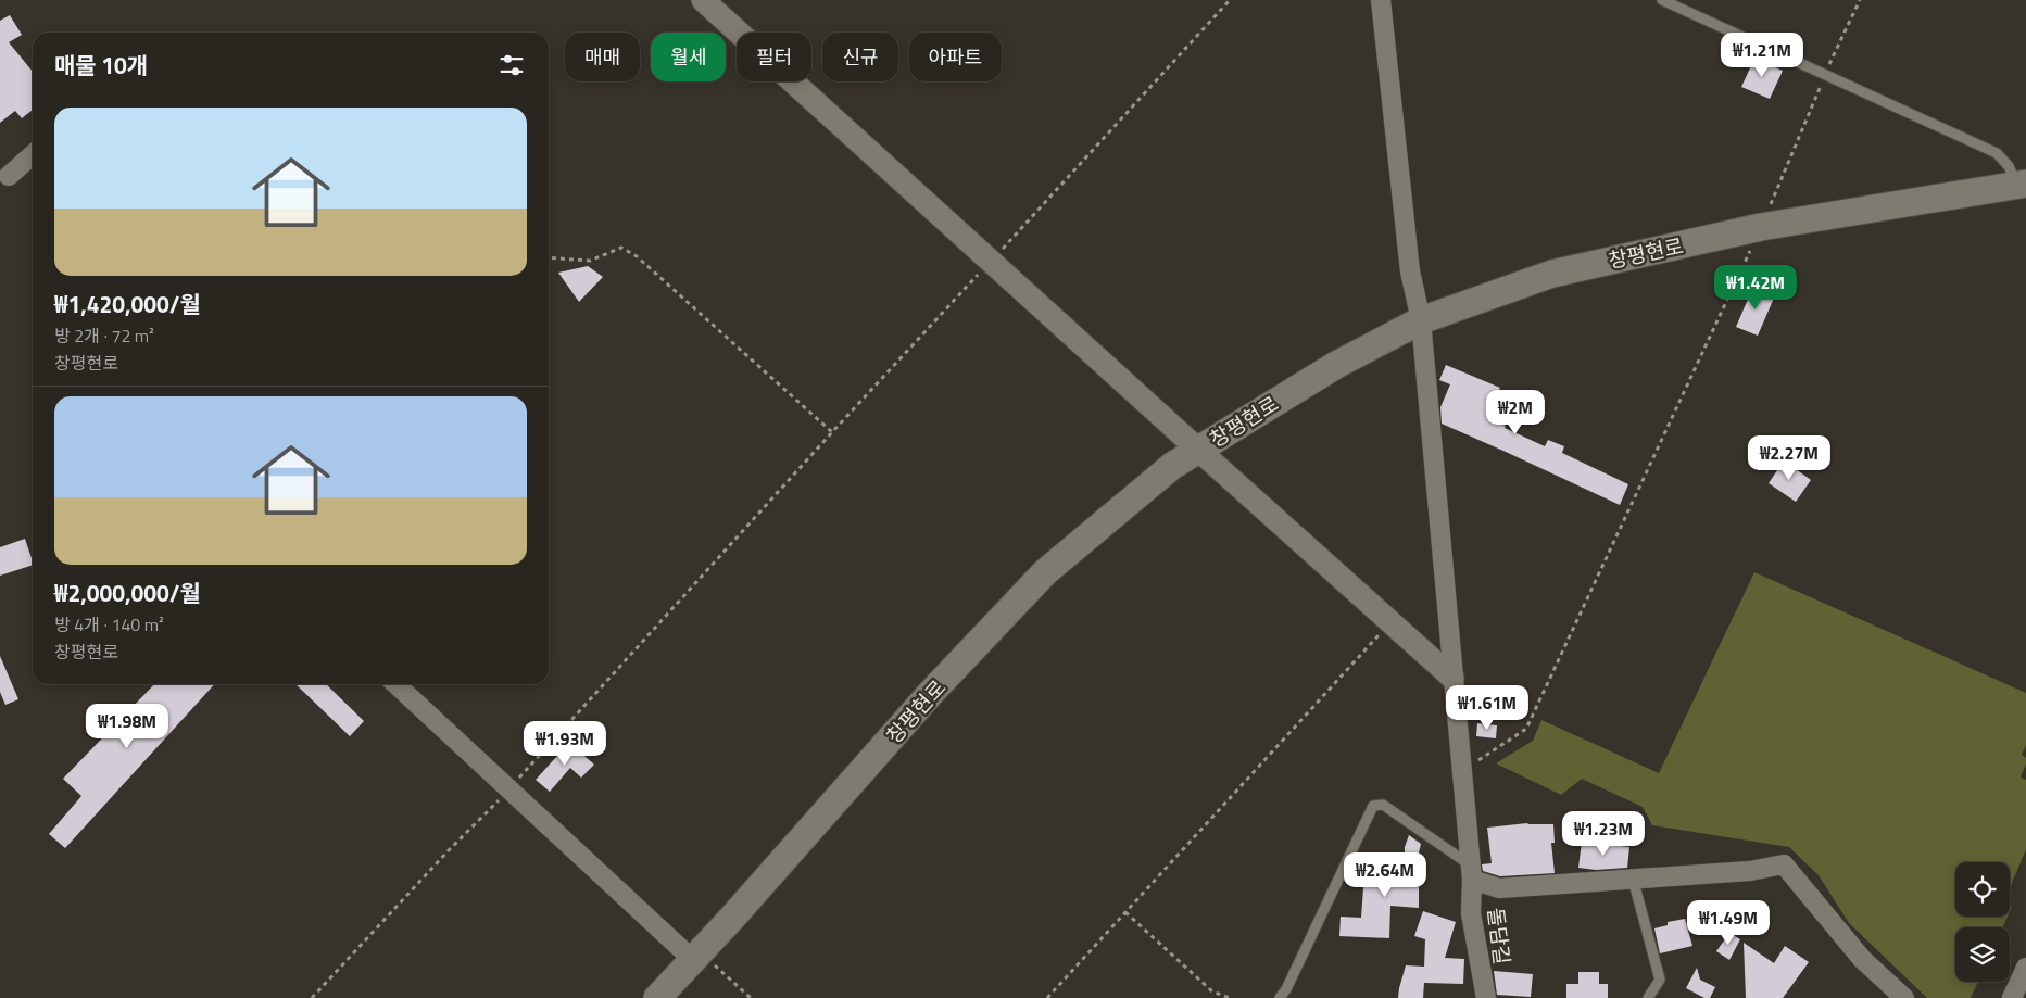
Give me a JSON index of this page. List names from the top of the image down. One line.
{"streets":{"main road":["창평현로"],"street":["돌담길"]},"crossings":[["창평현로","돌담길"]],"page":{"price":["₩1.21M","₩1.42M","₩2M","₩2.27M","₩1.61M","₩1.98M","₩1.93M","₩1.23M","₩2.64M","₩1.49M"],"chip":["매매","월세","필터","신규","아파트"],"heading":"매물 10개","list":[{"name":"₩1,420,000/월","note":"방 2개 · 72 m² · 창평현로"},{"name":"₩2,000,000/월","note":"방 4개 · 140 m² · 창평현로"}]}}
